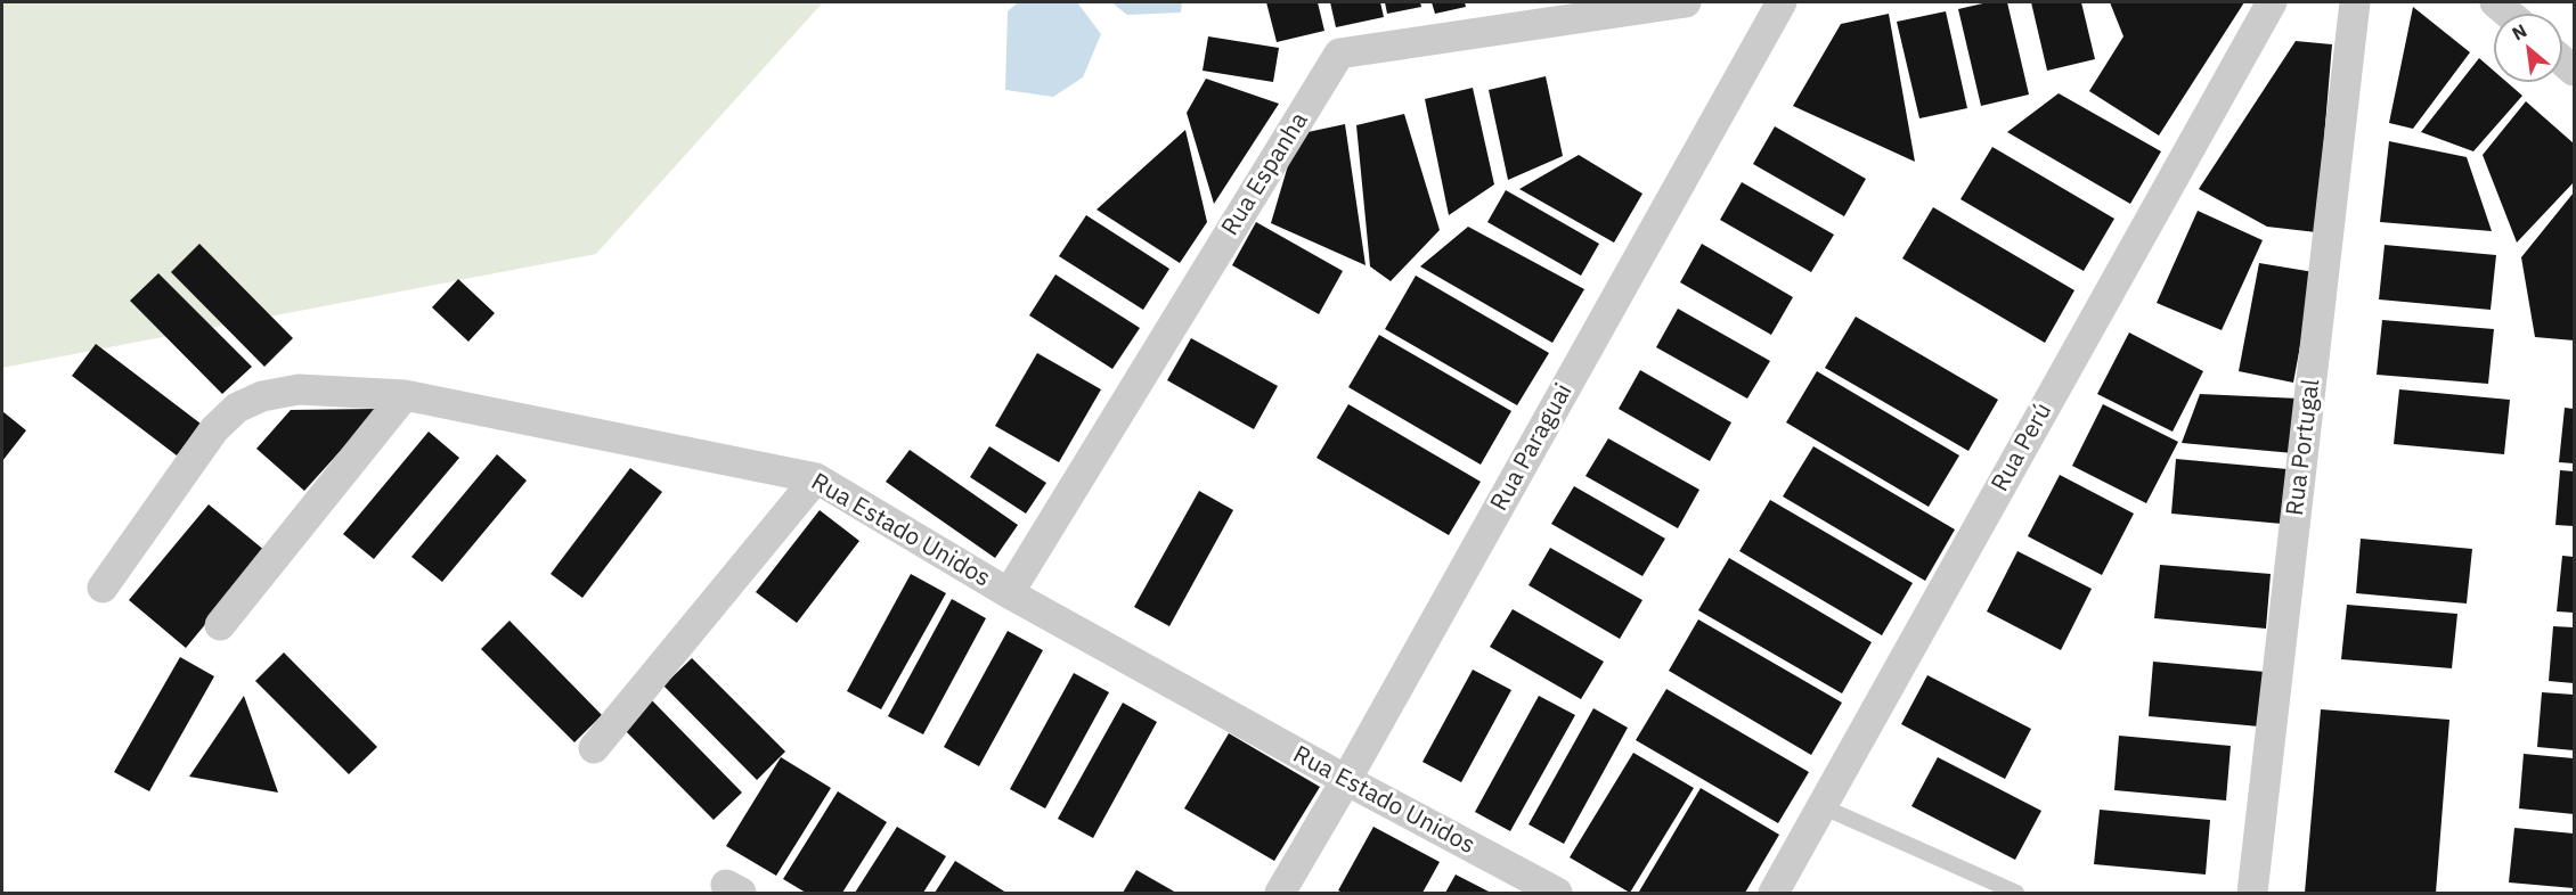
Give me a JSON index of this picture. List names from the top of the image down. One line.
{"streets":{"street":["Rua Espanha","Rua Paraguai","Rua Perú","Rua Portugal","Rua Estado Unidos"]},"crossings":[["Rua Espanha","Rua Estado Unidos"],["Rua Paraguai","Rua Estado Unidos"]],"north":"top left"}
